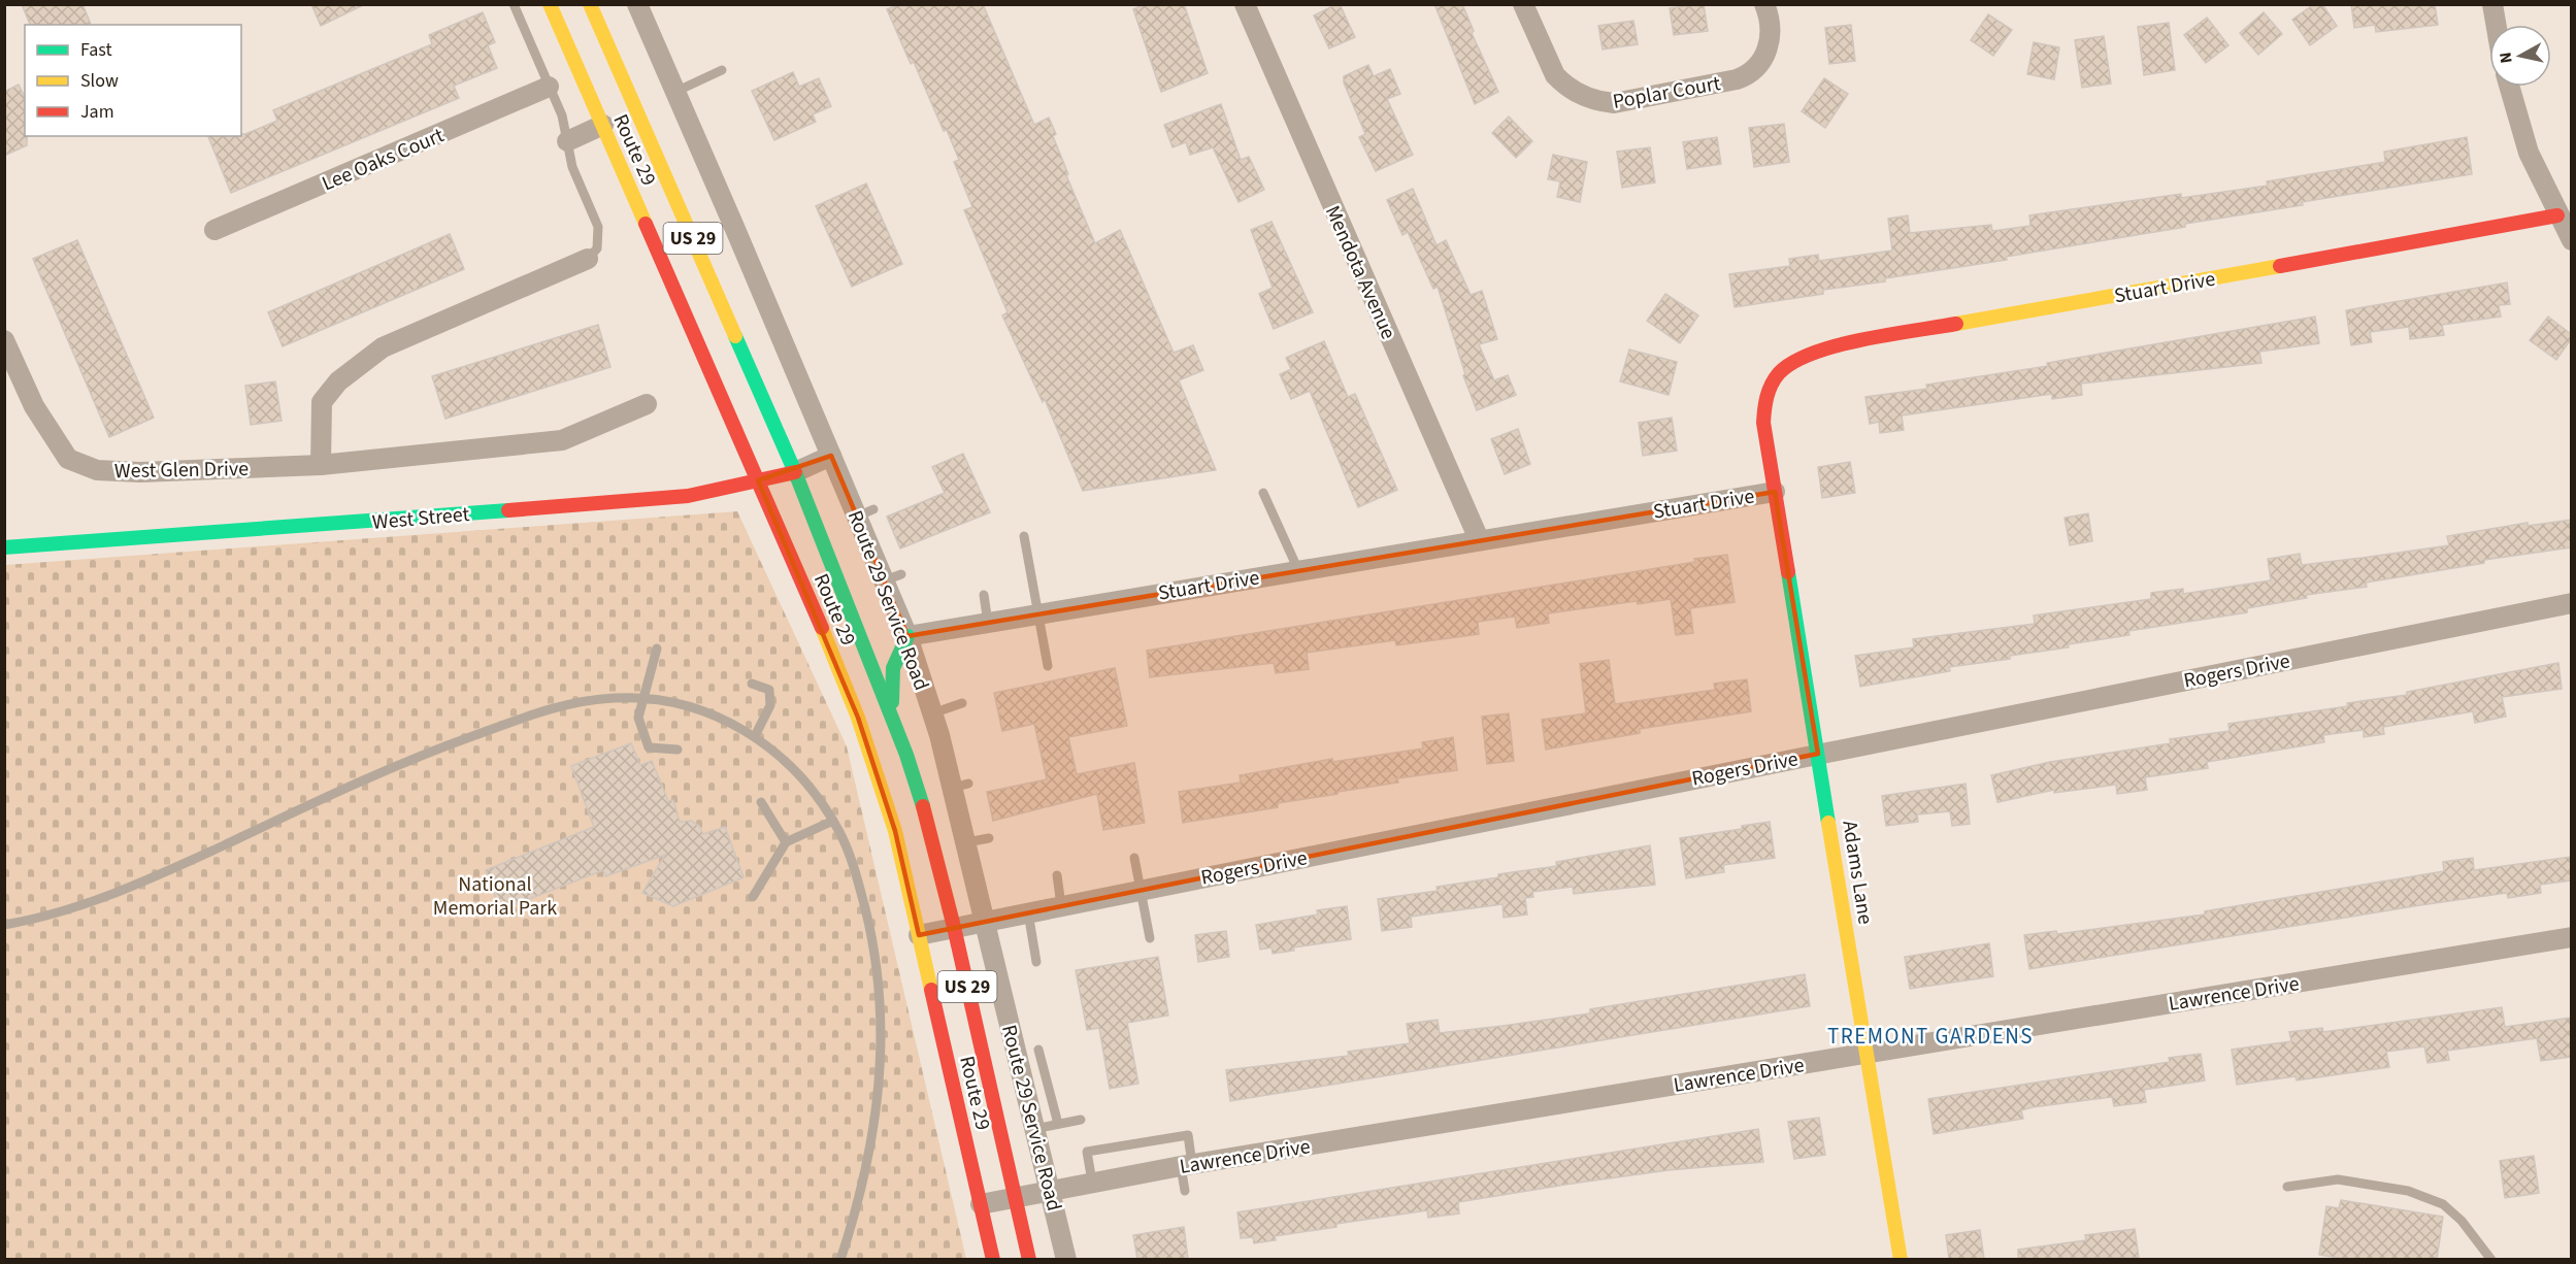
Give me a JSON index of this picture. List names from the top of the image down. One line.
{"streets":{"main road":["Route 29","US 29","Stuart Drive","West Street","Adams Lane"],"street":["Poplar Court","Lee Oaks Court","Mendota Avenue","West Glen Drive","Route 29 Service Road","Rogers Drive","Lawrence Drive"]},"crossings":[["Route 29","West Street"],["Route 29","Rogers Drive"],["Route 29","Lawrence Drive"],["Mendota Avenue","Stuart Drive"],["Stuart Drive","Route 29 Service Road"],["Stuart Drive","Adams Lane"],["West Street","Route 29 Service Road"],["Route 29 Service Road","Rogers Drive"],["Route 29 Service Road","Lawrence Drive"],["Rogers Drive","Adams Lane"],["Adams Lane","Lawrence Drive"]],"districts":["TREMONT GARDENS"],"parks":["National Memorial Park"],"legend":["Fast","Slow","Jam"],"north":"left"}
